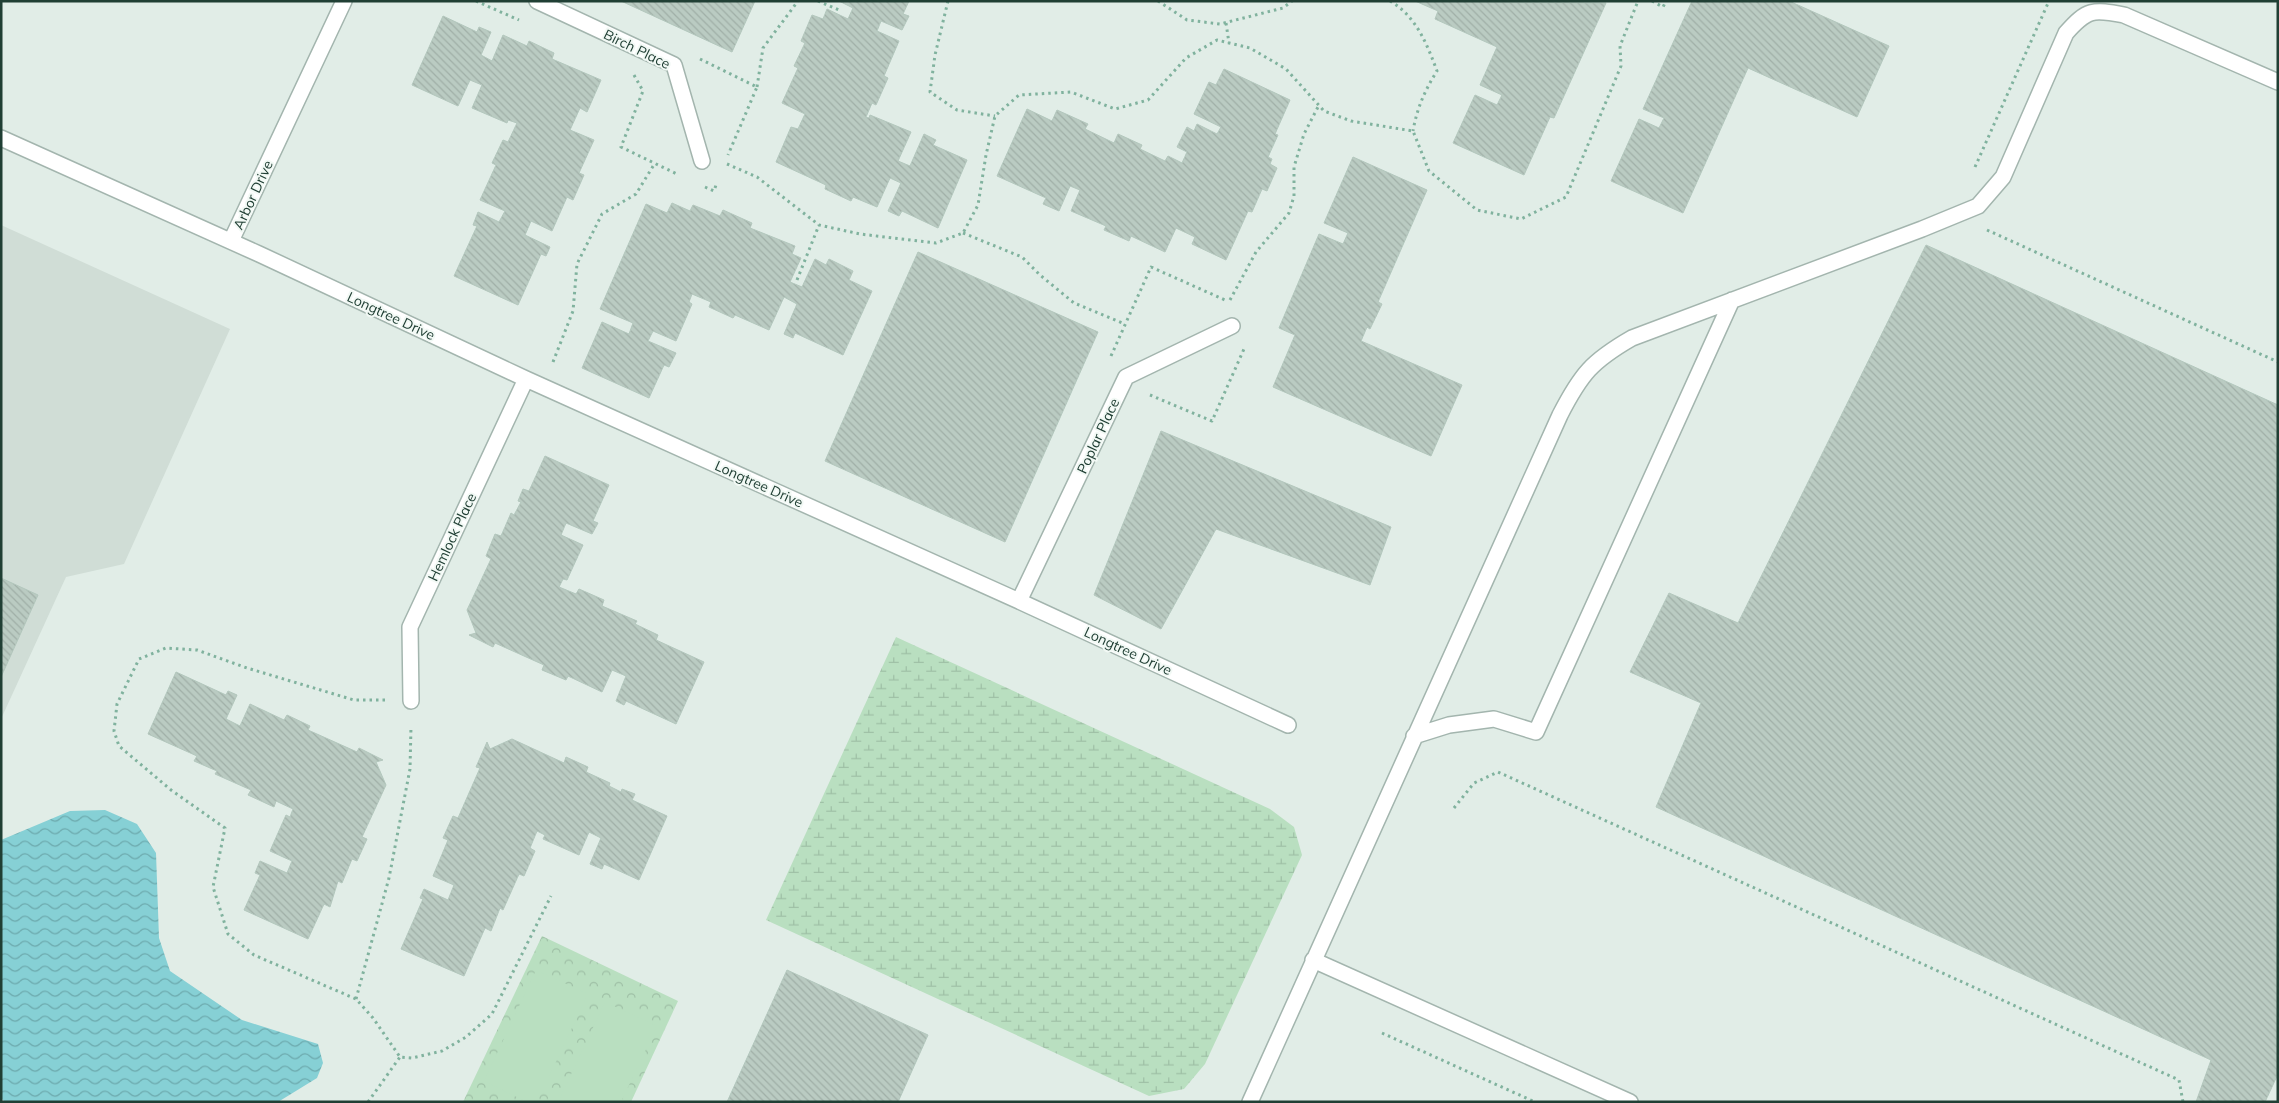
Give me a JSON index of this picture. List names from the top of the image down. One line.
{"streets":{"street":["Birch Place","Arbor Drive","Longtree Drive","Poplar Place","Hemlock Place"]},"crossings":[["Arbor Drive","Longtree Drive"],["Longtree Drive","Poplar Place"],["Longtree Drive","Hemlock Place"]]}
